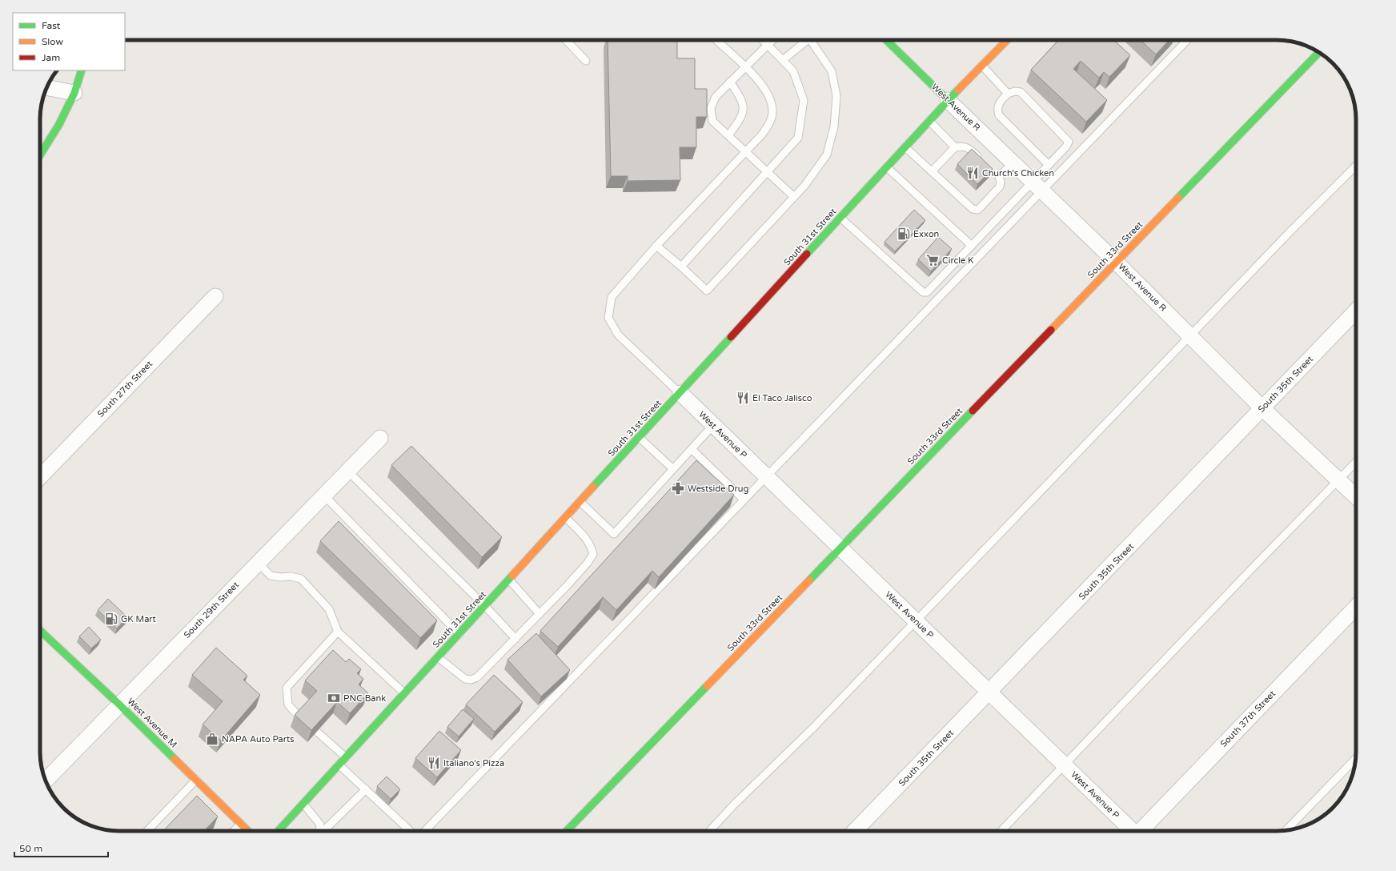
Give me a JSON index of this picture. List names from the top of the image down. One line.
{"streets":{"street":["West Avenue R","South 31st Street","South 33rd Street","South 35th Street","South 27th Street","West Avenue P","South 29th Street","South 37th Street","West Avenue M"]},"crossings":[["West Avenue R","South 31st Street"],["West Avenue R","South 33rd Street"],["West Avenue R","South 35th Street"],["South 31st Street","West Avenue P"],["South 33rd Street","West Avenue P"],["South 35th Street","West Avenue P"],["South 29th Street","West Avenue M"]],"places":{"restaurant":["Church's Chicken","El Taco Jalisco","Italiano's Pizza"],"fuel station":["Exxon","GK Mart"],"supermarket":["Circle K"],"pharmacy":["Westside Drug"],"bank":["PNC Bank"],"shop":["NAPA Auto Parts"]},"legend":["Fast","Slow","Jam"],"scale_bar":"50 m"}
